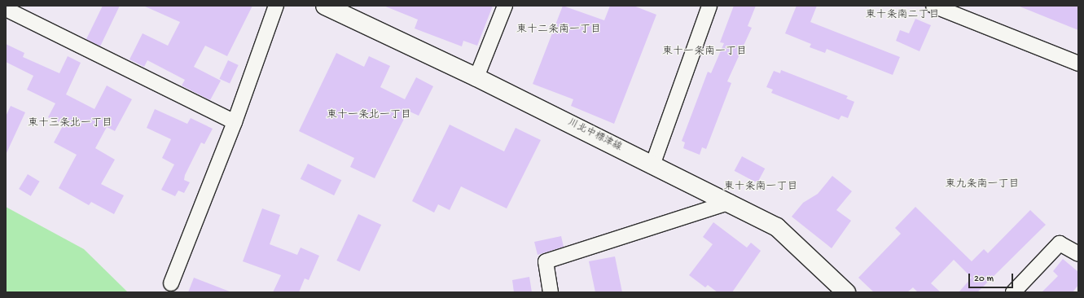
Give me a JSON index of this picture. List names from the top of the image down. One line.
{"streets":{"main road":["川北中標津線"]},"districts":["東十条南二丁目","東十二条南一丁目","東十一条南一丁目","東十一条北一丁目","東十三条北一丁目","東九条南一丁目","東十条南一丁目"],"scale_bar":"20 m"}
